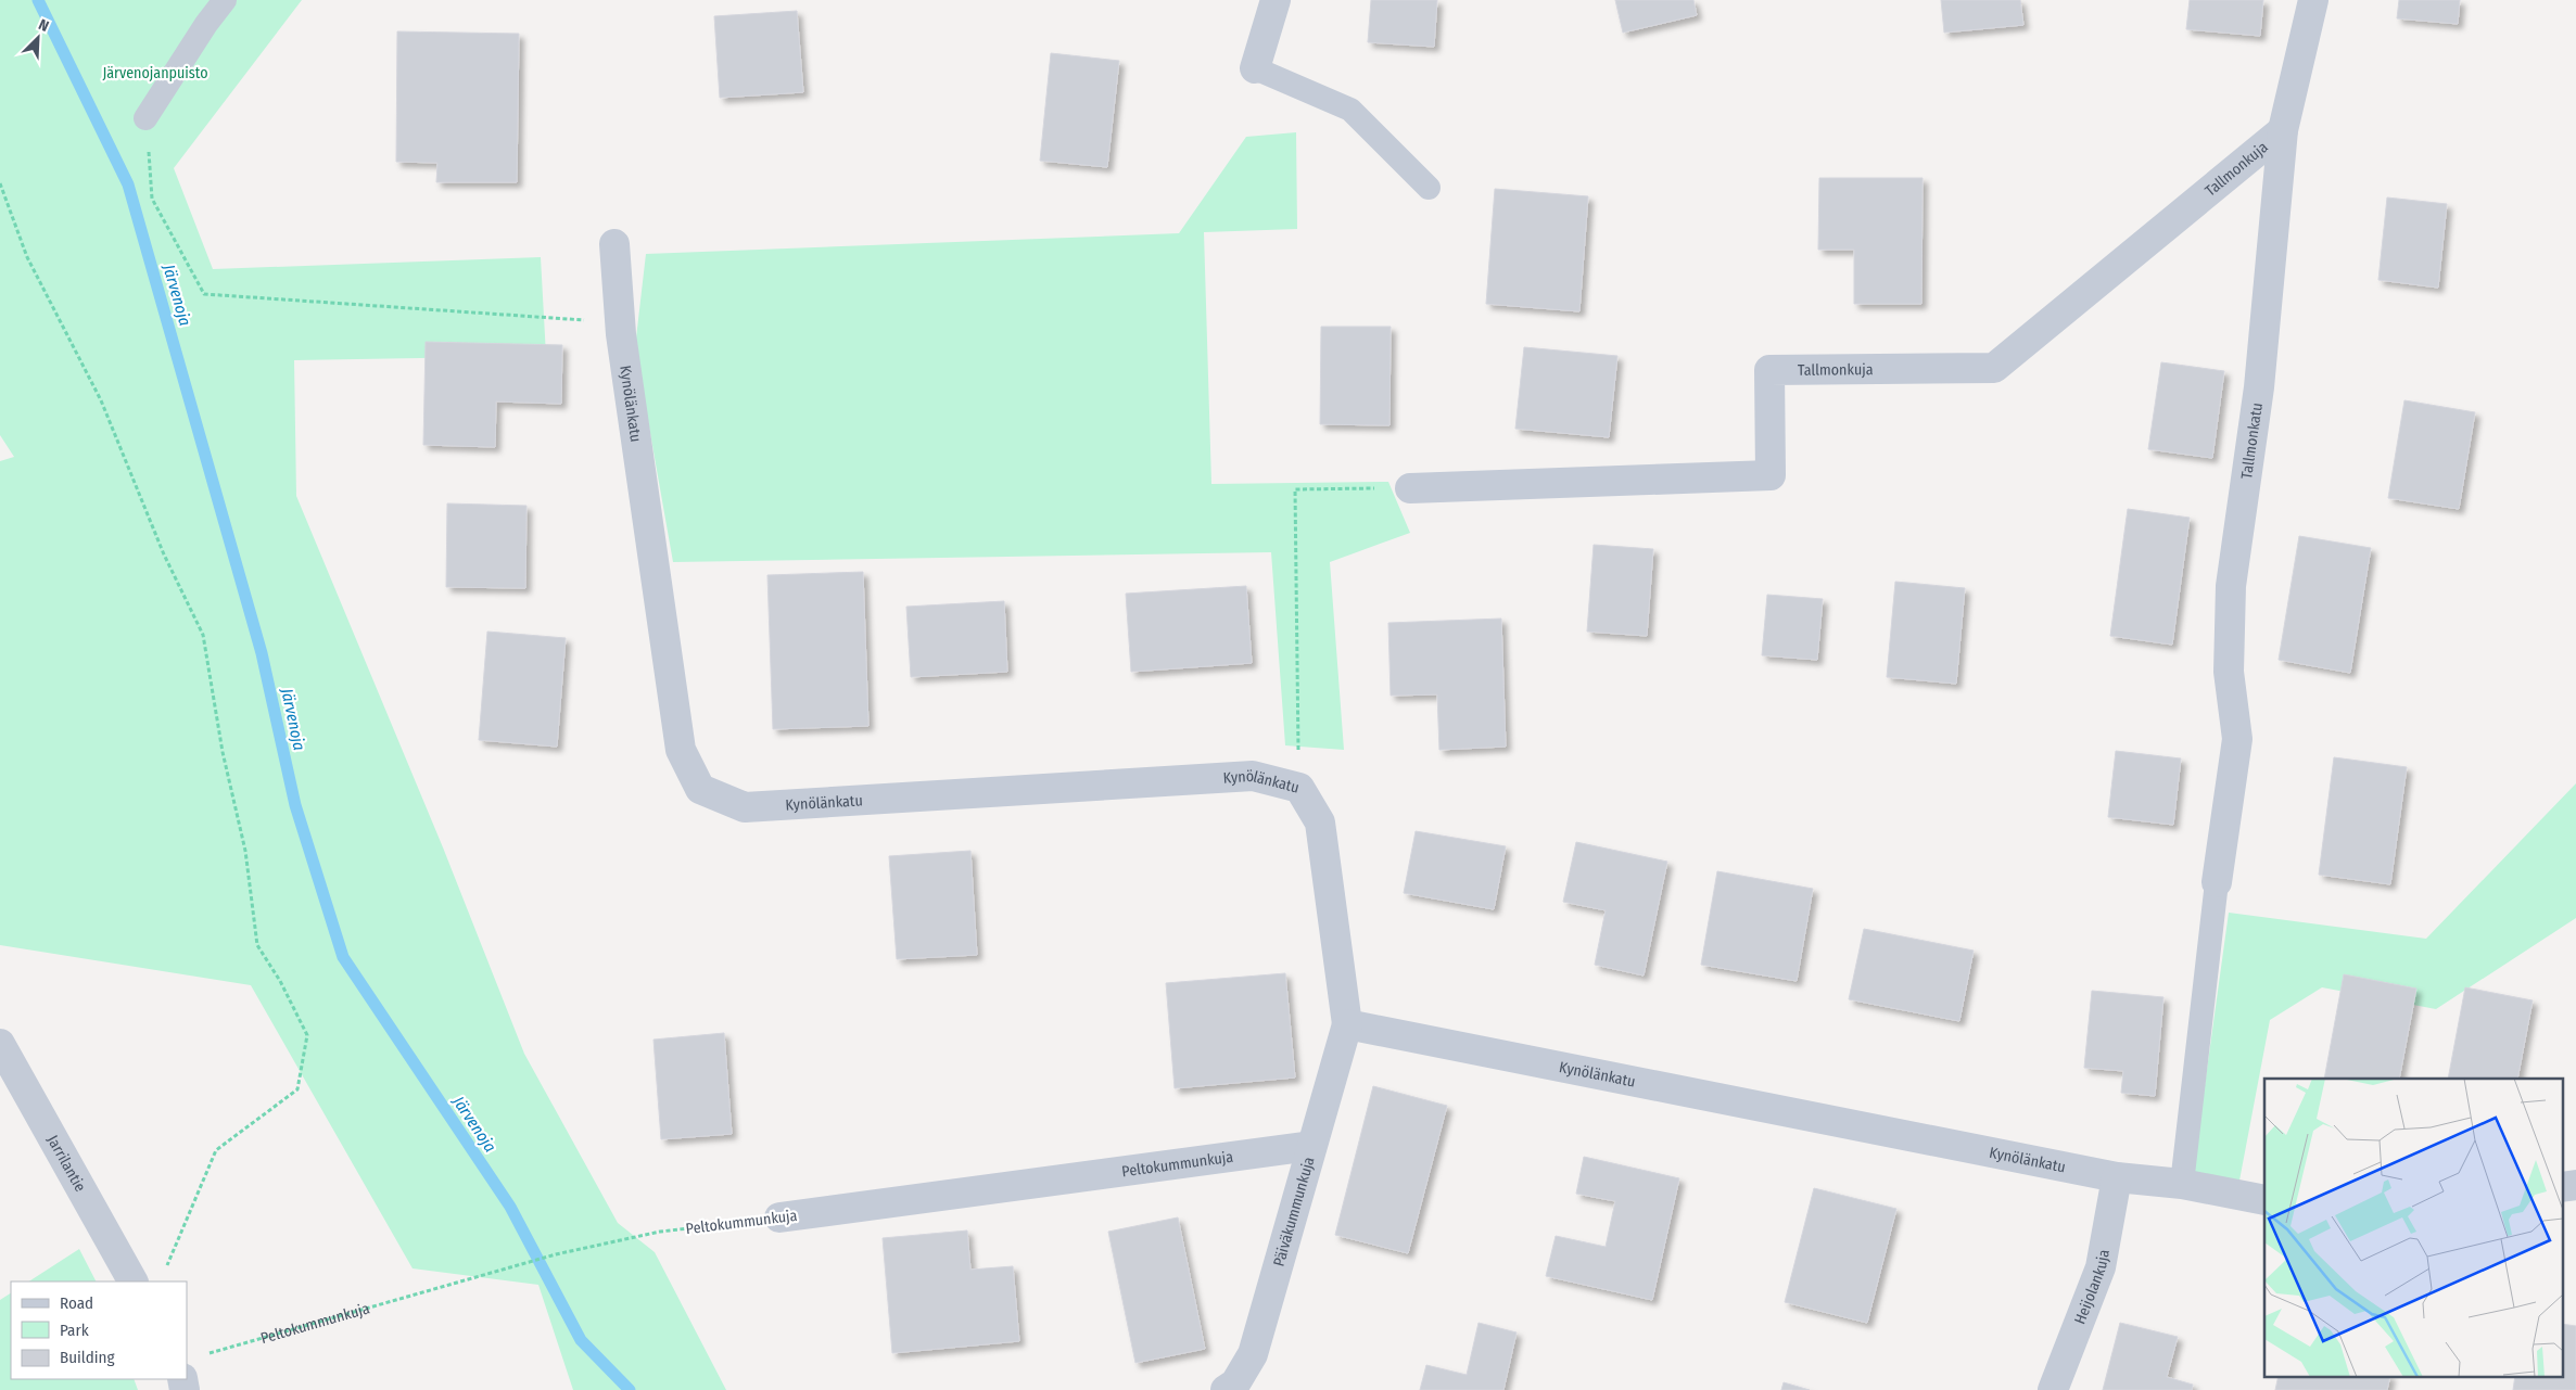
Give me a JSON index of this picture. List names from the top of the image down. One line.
{"streets":{"street":["Tallmonkuja","Kynölänkatu","Tallmonkatu","Jarrilantie","Peltokummunkuja","Päiväkummunkuja","Heijolankuja"]},"crossings":[["Tallmonkuja","Tallmonkatu"],["Kynölänkatu","Päiväkummunkuja"],["Kynölänkatu","Heijolankuja"],["Peltokummunkuja","Päiväkummunkuja"]],"water":["Järvenoja"],"parks":["Järvenojanpuisto"],"legend":["Road","Park","Building"],"north":"top right"}
